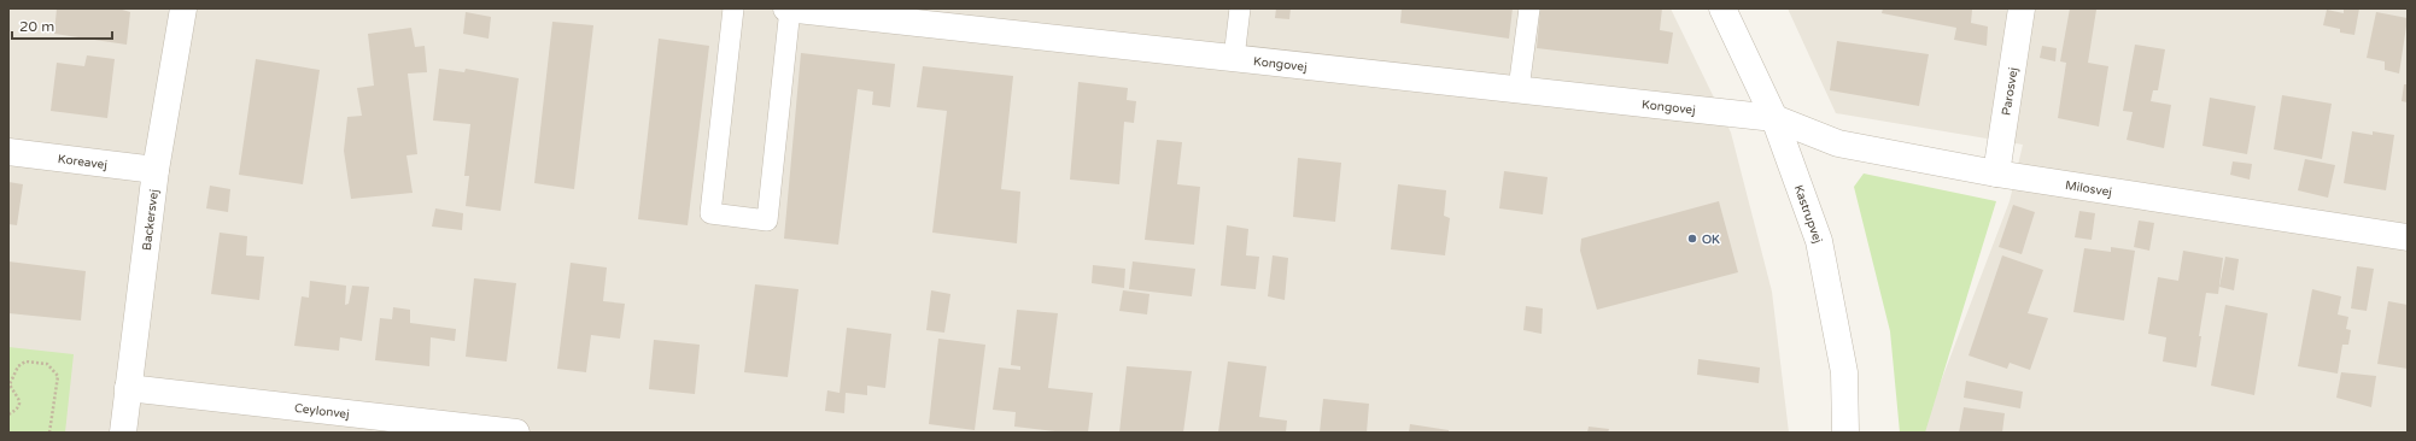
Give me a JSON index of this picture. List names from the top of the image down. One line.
{"streets":{"street":["Kongovej","Parosvej","Koreavej","Milosvej","Kastrupvej","Backersvej","Ceylonvej"]},"crossings":[["Kongovej","Milosvej"],["Kongovej","Kastrupvej"],["Parosvej","Milosvej"],["Koreavej","Backersvej"],["Milosvej","Kastrupvej"],["Backersvej","Ceylonvej"]],"places":["OK"],"scale_bar":"20 m"}
